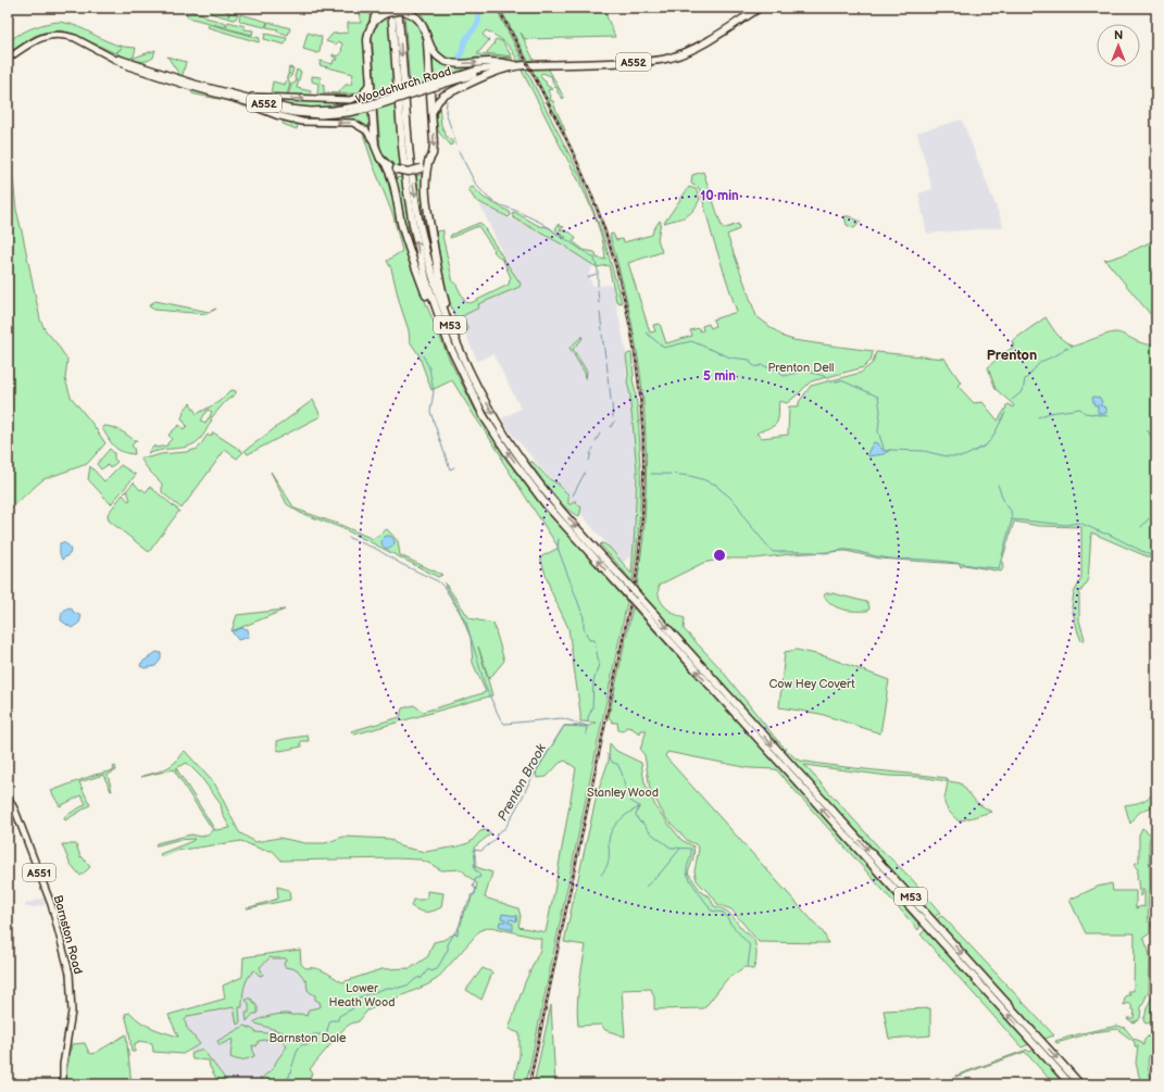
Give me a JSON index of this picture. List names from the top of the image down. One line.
{"streets":{"highway":["A552","Woodchurch Road","M53"],"main road":["A551","Barnston Road"]},"districts":["Prenton"],"water":["Prenton Brook"],"parks":["Prenton Dell","Cow Hey Covert","Stanley Wood","Lower Heath Wood","Barnston Dale"],"north":"top","rings":["10 min","5 min"]}
